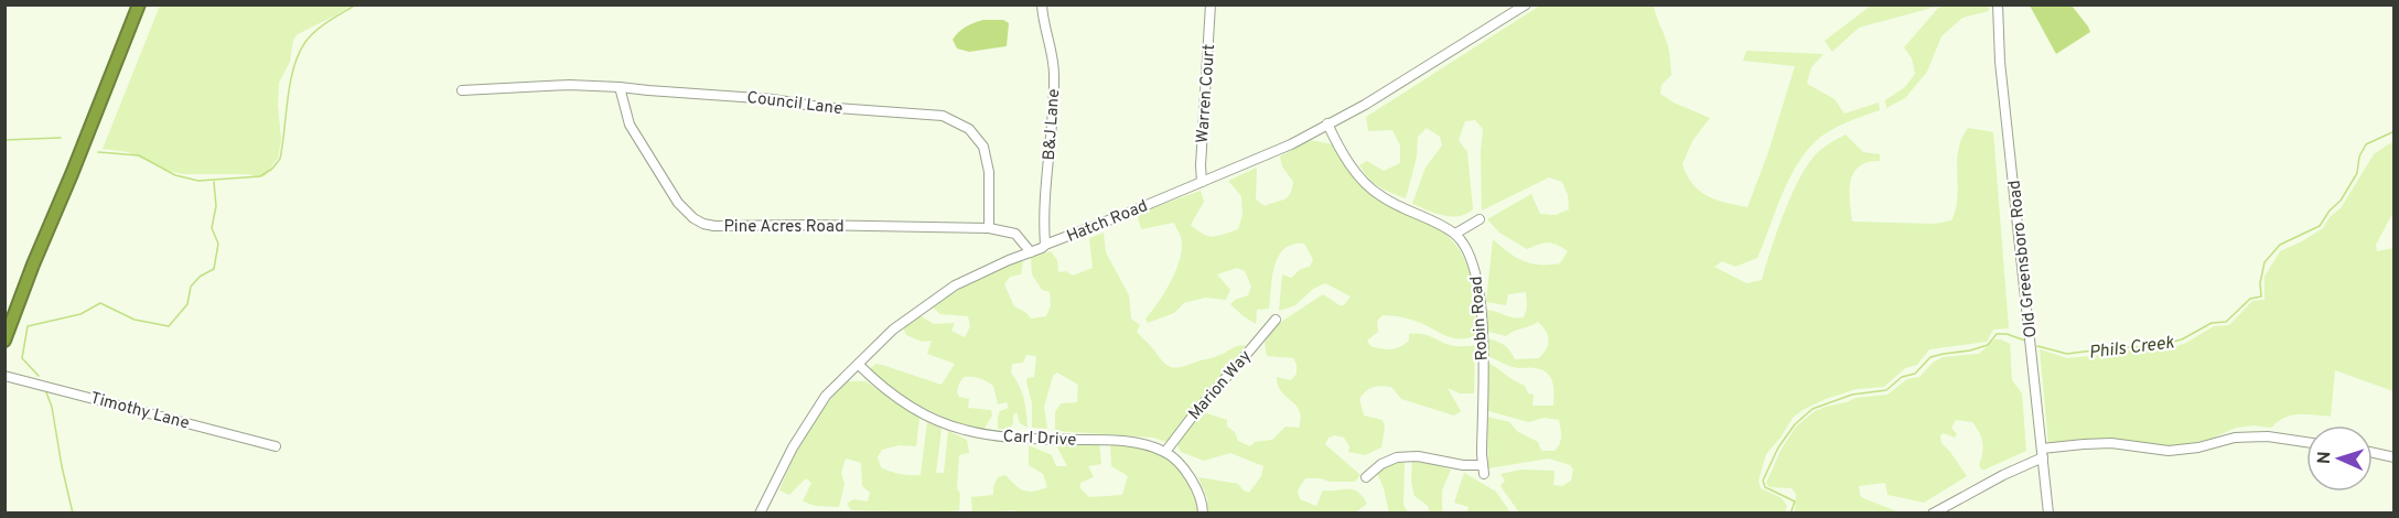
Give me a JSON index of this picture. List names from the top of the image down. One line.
{"streets":{"street":["Warren Court","Council Lane","B&J Lane","Hatch Road","Pine Acres Road","Old Greensboro Road","Robin Road","Marion Way","Timothy Lane","Carl Drive"]},"crossings":[["Warren Court","Hatch Road"],["Council Lane","Pine Acres Road"],["B&J Lane","Hatch Road"],["Hatch Road","Carl Drive"],["Marion Way","Carl Drive"]],"water":["Phils Creek"],"north":"left"}
